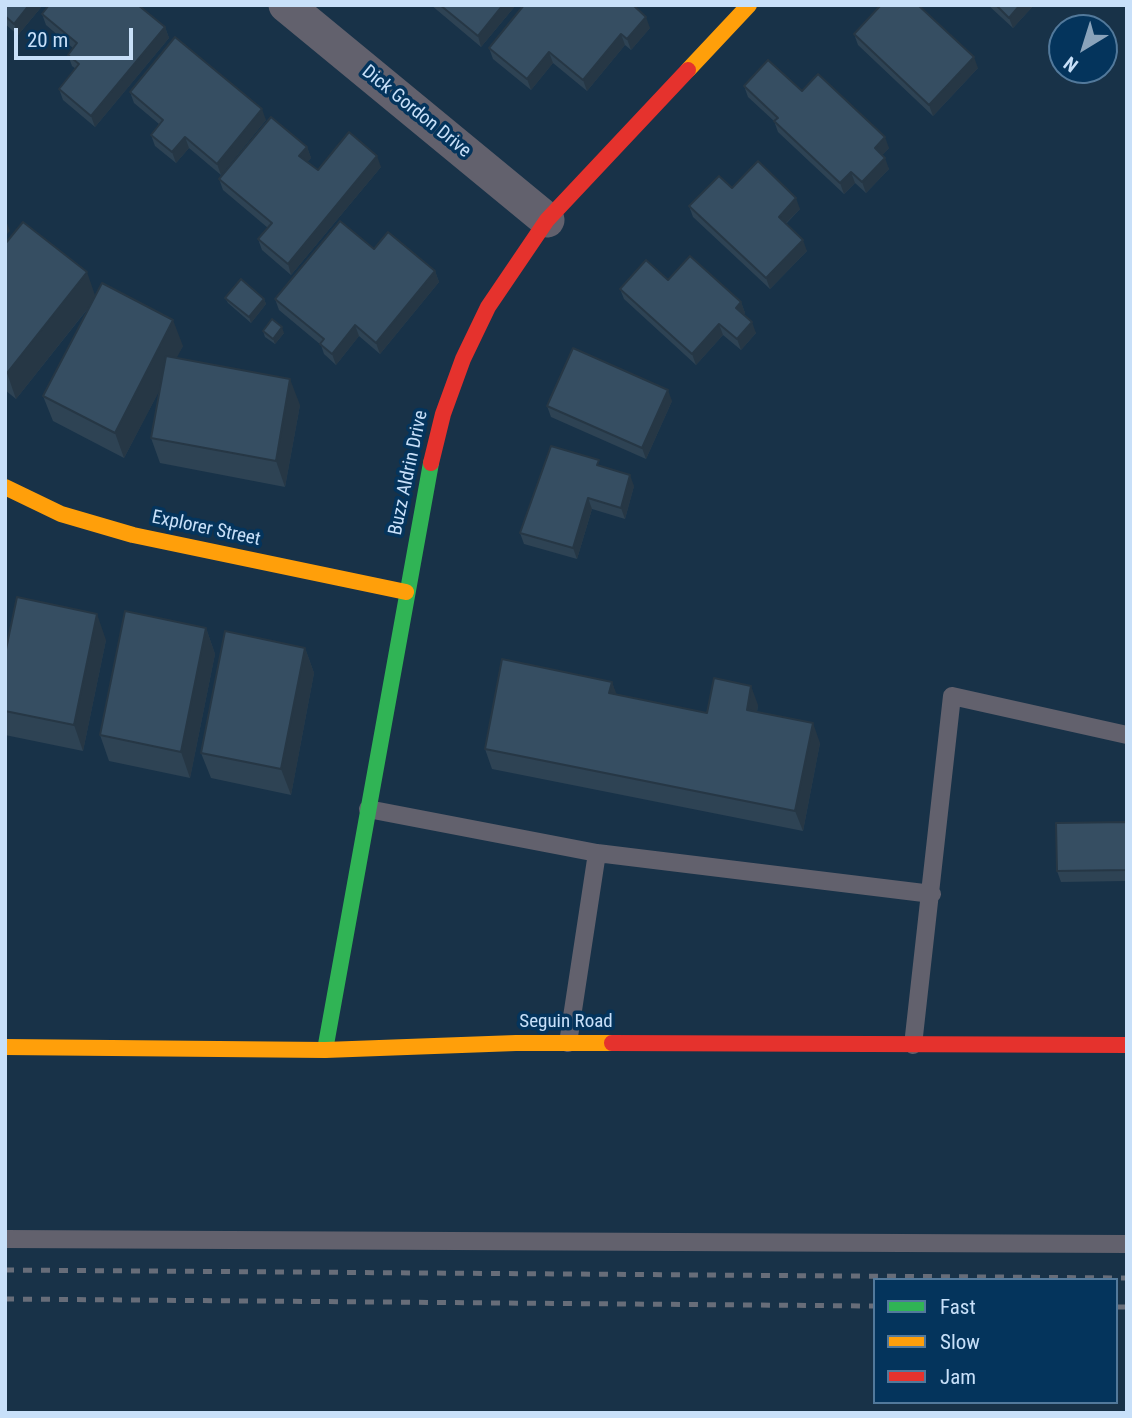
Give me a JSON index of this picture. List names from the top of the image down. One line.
{"streets":{"street":["Dick Gordon Drive","Buzz Aldrin Drive","Explorer Street","Seguin Road"]},"crossings":[["Dick Gordon Drive","Buzz Aldrin Drive"],["Buzz Aldrin Drive","Explorer Street"],["Buzz Aldrin Drive","Seguin Road"]],"legend":["Fast","Slow","Jam"],"scale_bar":"20 m","north":"bottom left"}
